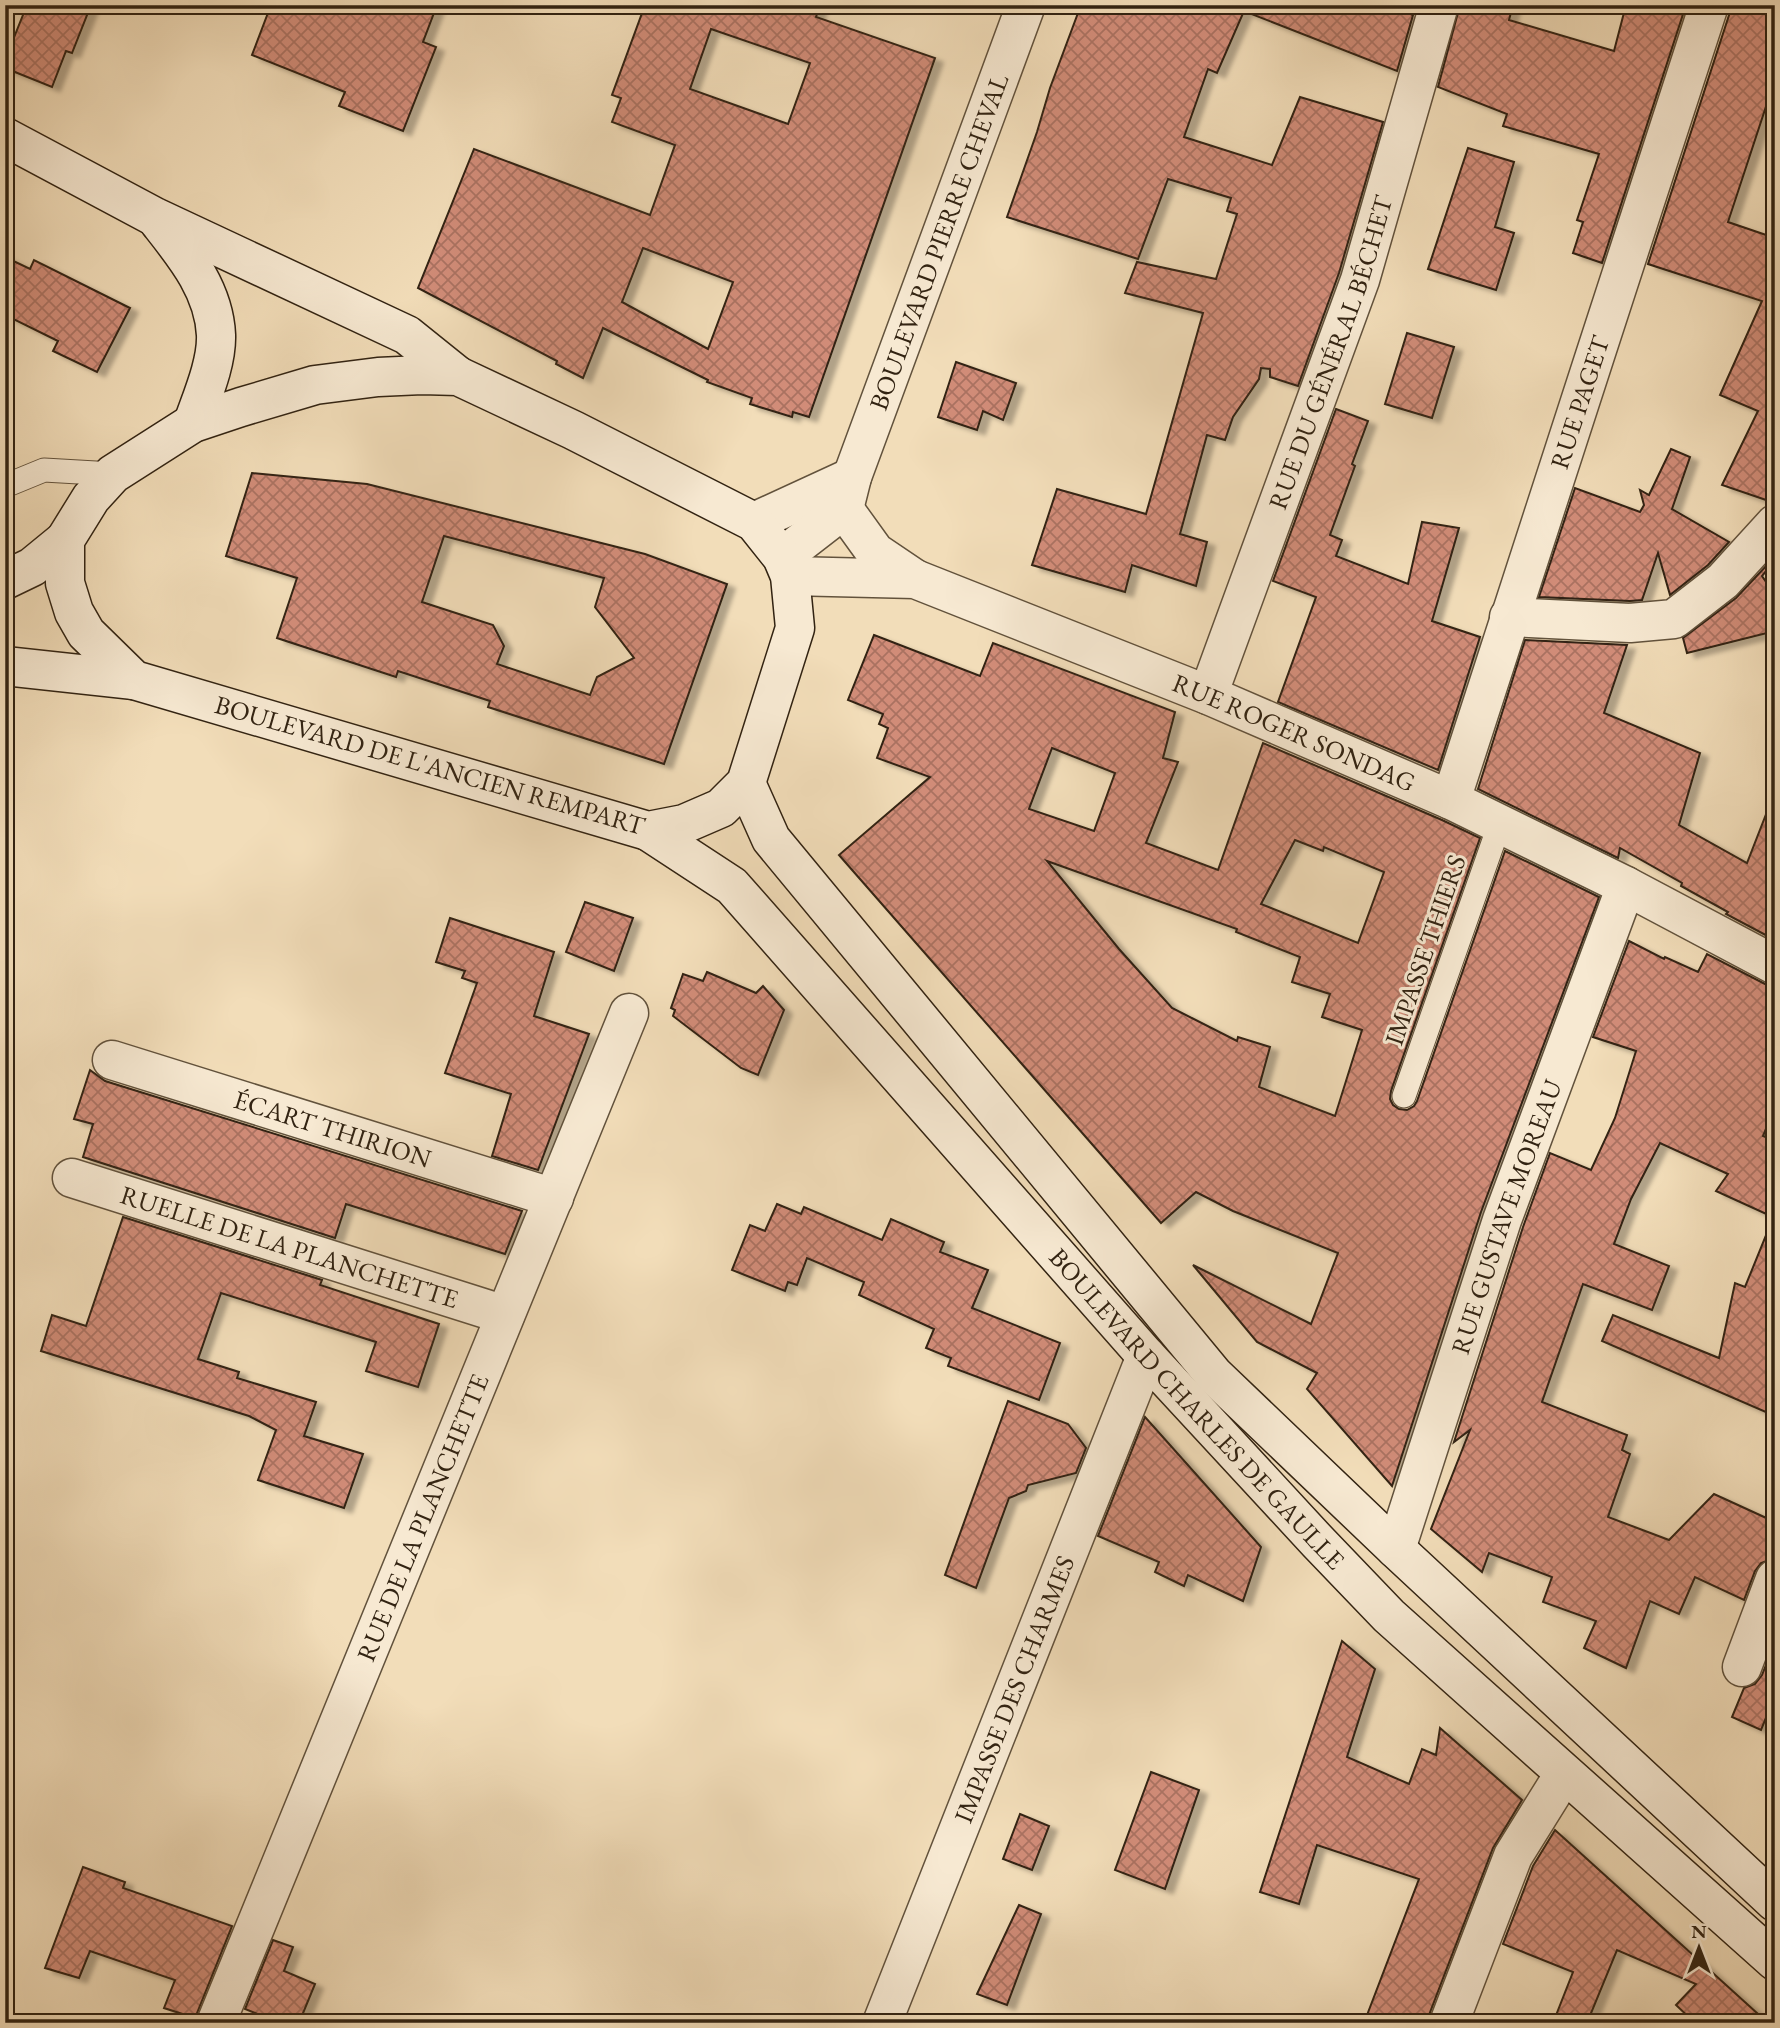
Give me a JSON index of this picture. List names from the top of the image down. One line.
{"streets":{"street":["BOULEVARD PIERRE CHEVAL","RUE DU GÉNÉRAL BÉCHET","RUE PAGET","RUE ROGER SONDAG","BOULEVARD DE L'ANCIEN REMPART","ÉCART THIRION","RUE GUSTAVE MOREAU","RUELLE DE LA PLANCHETTE","BOULEVARD CHARLES DE GAULLE","RUE DE LA PLANCHETTE","IMPASSE DES CHARMES"],"lane":["IMPASSE THIERS"]},"crossings":[["RUE DU GÉNÉRAL BÉCHET","RUE ROGER SONDAG"],["RUE PAGET","RUE ROGER SONDAG"],["RUE ROGER SONDAG","BOULEVARD DE L'ANCIEN REMPART"],["RUE ROGER SONDAG","IMPASSE THIERS"],["RUE ROGER SONDAG","RUE GUSTAVE MOREAU"],["BOULEVARD DE L'ANCIEN REMPART","BOULEVARD CHARLES DE GAULLE"],["ÉCART THIRION","RUE DE LA PLANCHETTE"],["RUE GUSTAVE MOREAU","BOULEVARD CHARLES DE GAULLE"],["RUELLE DE LA PLANCHETTE","RUE DE LA PLANCHETTE"],["BOULEVARD CHARLES DE GAULLE","IMPASSE DES CHARMES"]],"north":"top"}
